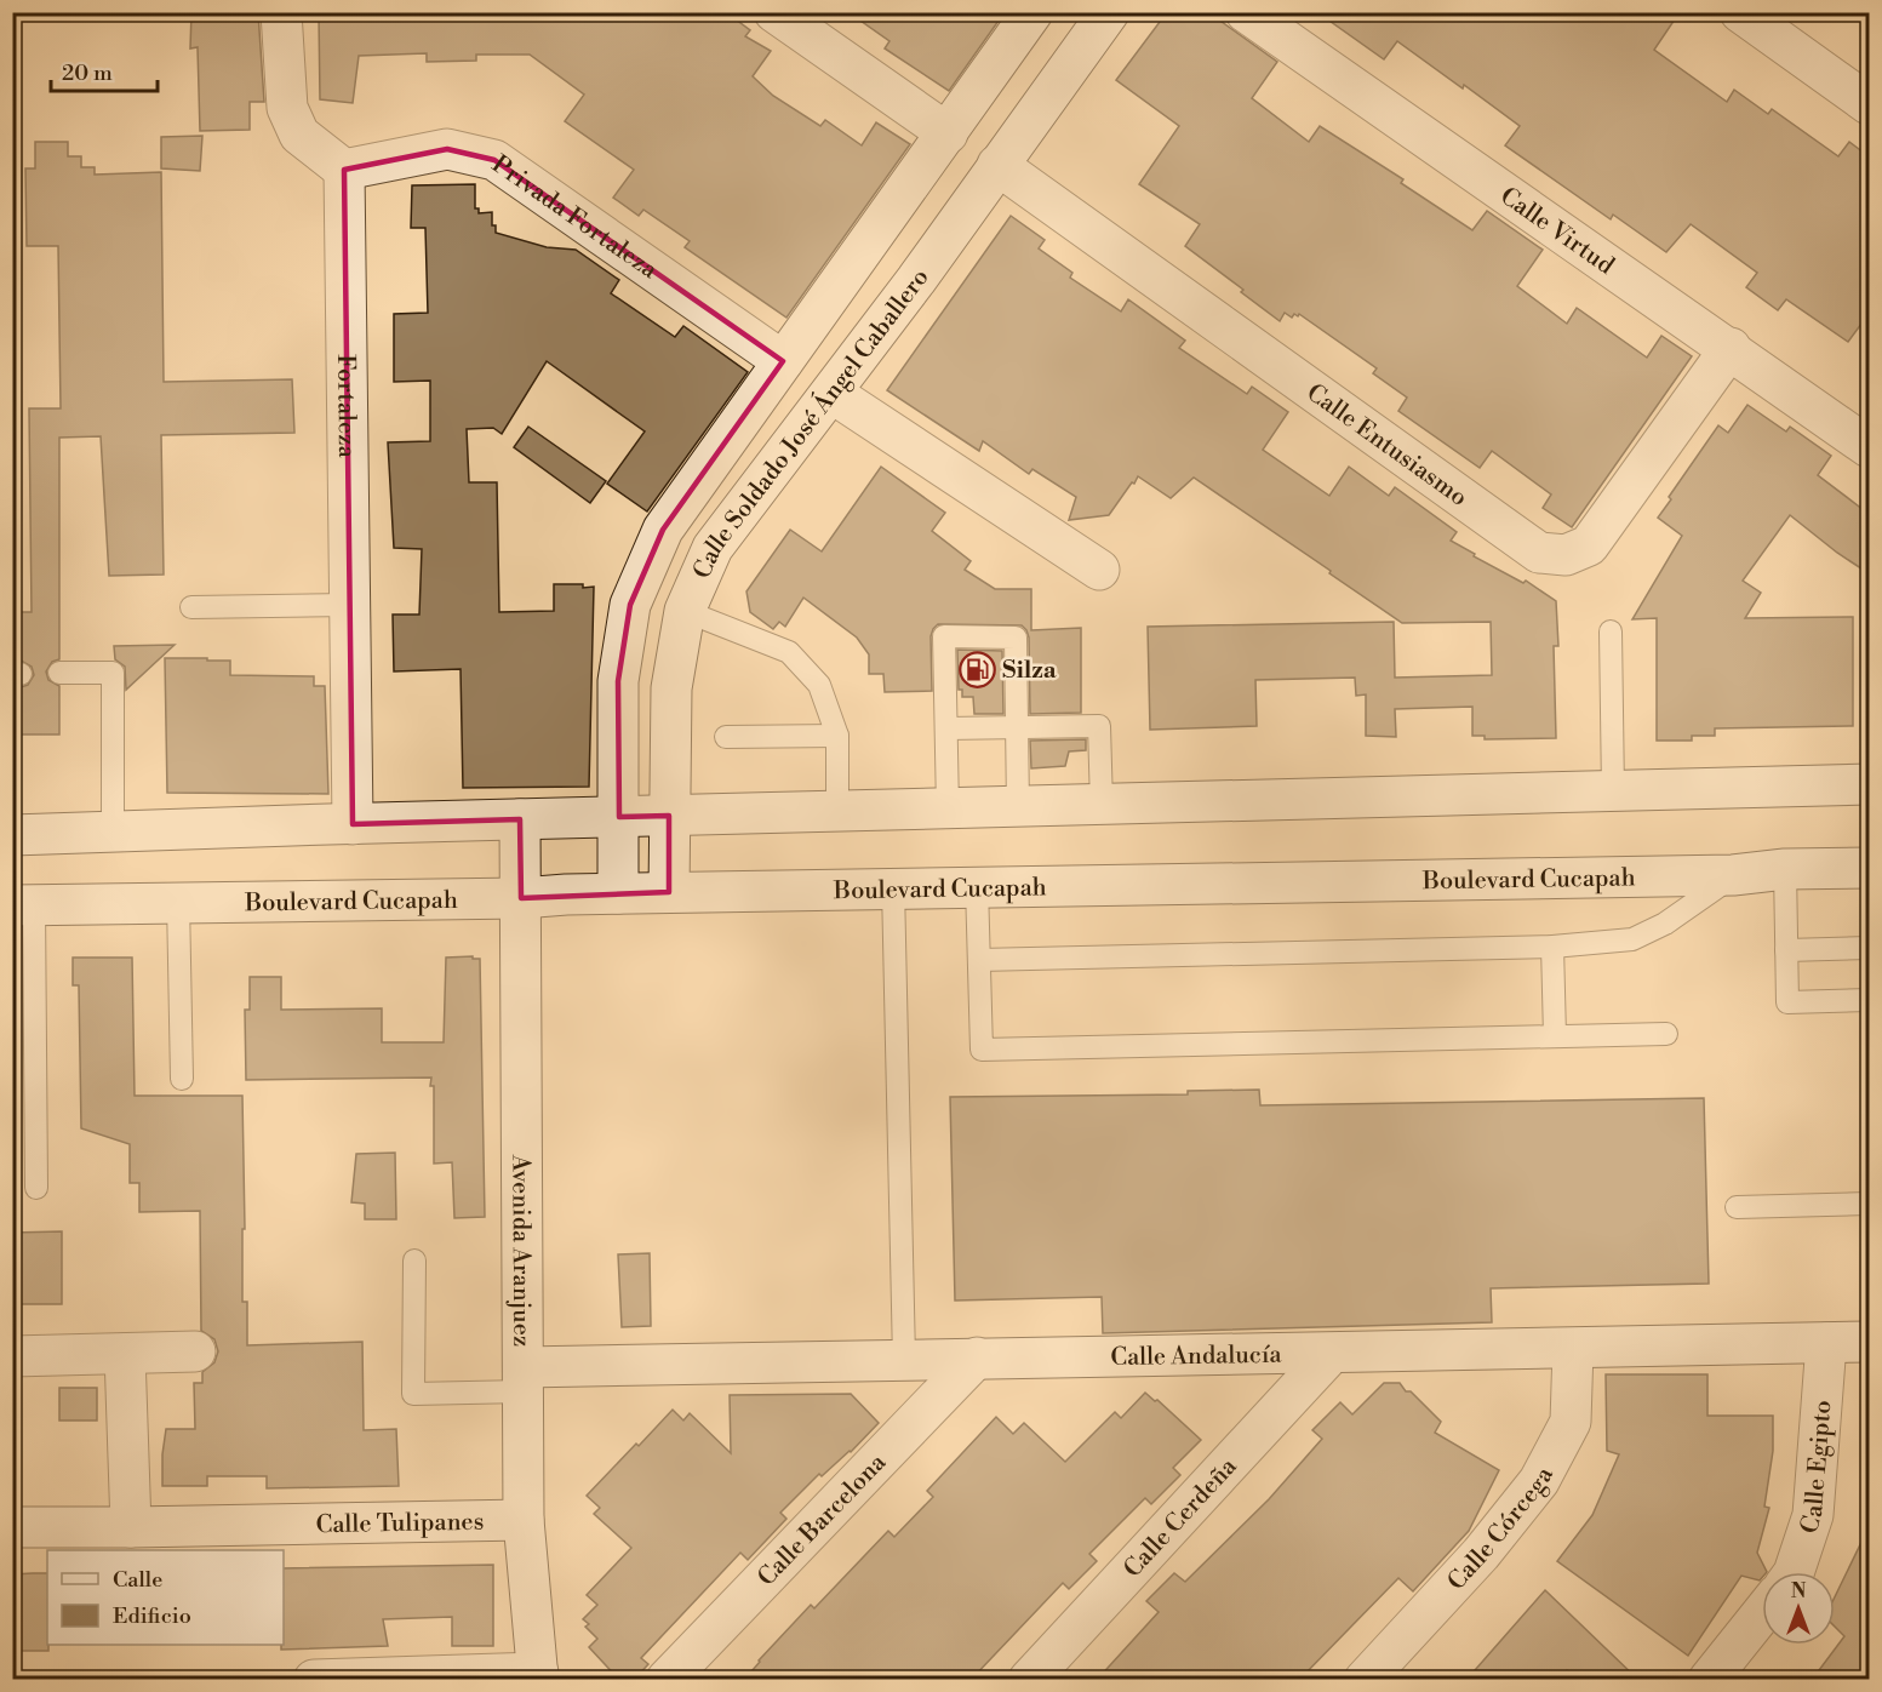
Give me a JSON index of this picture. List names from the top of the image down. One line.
{"streets":{"street":["Privada Fortaleza","Calle Virtud","Fortaleza","Calle Soldado José Ángel Caballero","Calle Entusiasmo","Boulevard Cucapah","Avenida Aranjuez","Calle Andalucía","Calle Egipto","Calle Cerdeña","Calle Barcelona","Calle Tulipanes","Calle Córcega"]},"crossings":[["Privada Fortaleza","Fortaleza"],["Calle Virtud","Calle Entusiasmo"],["Calle Soldado José Ángel Caballero","Calle Entusiasmo"],["Calle Soldado José Ángel Caballero","Boulevard Cucapah"],["Boulevard Cucapah","Avenida Aranjuez"],["Avenida Aranjuez","Calle Andalucía"],["Avenida Aranjuez","Calle Tulipanes"],["Calle Andalucía","Calle Egipto"],["Calle Andalucía","Calle Cerdeña"],["Calle Andalucía","Calle Barcelona"],["Calle Andalucía","Calle Córcega"]],"places":{"fuel station":["Silza"]},"legend":["Calle","Edificio"],"scale_bar":"20 m","north":"top"}
